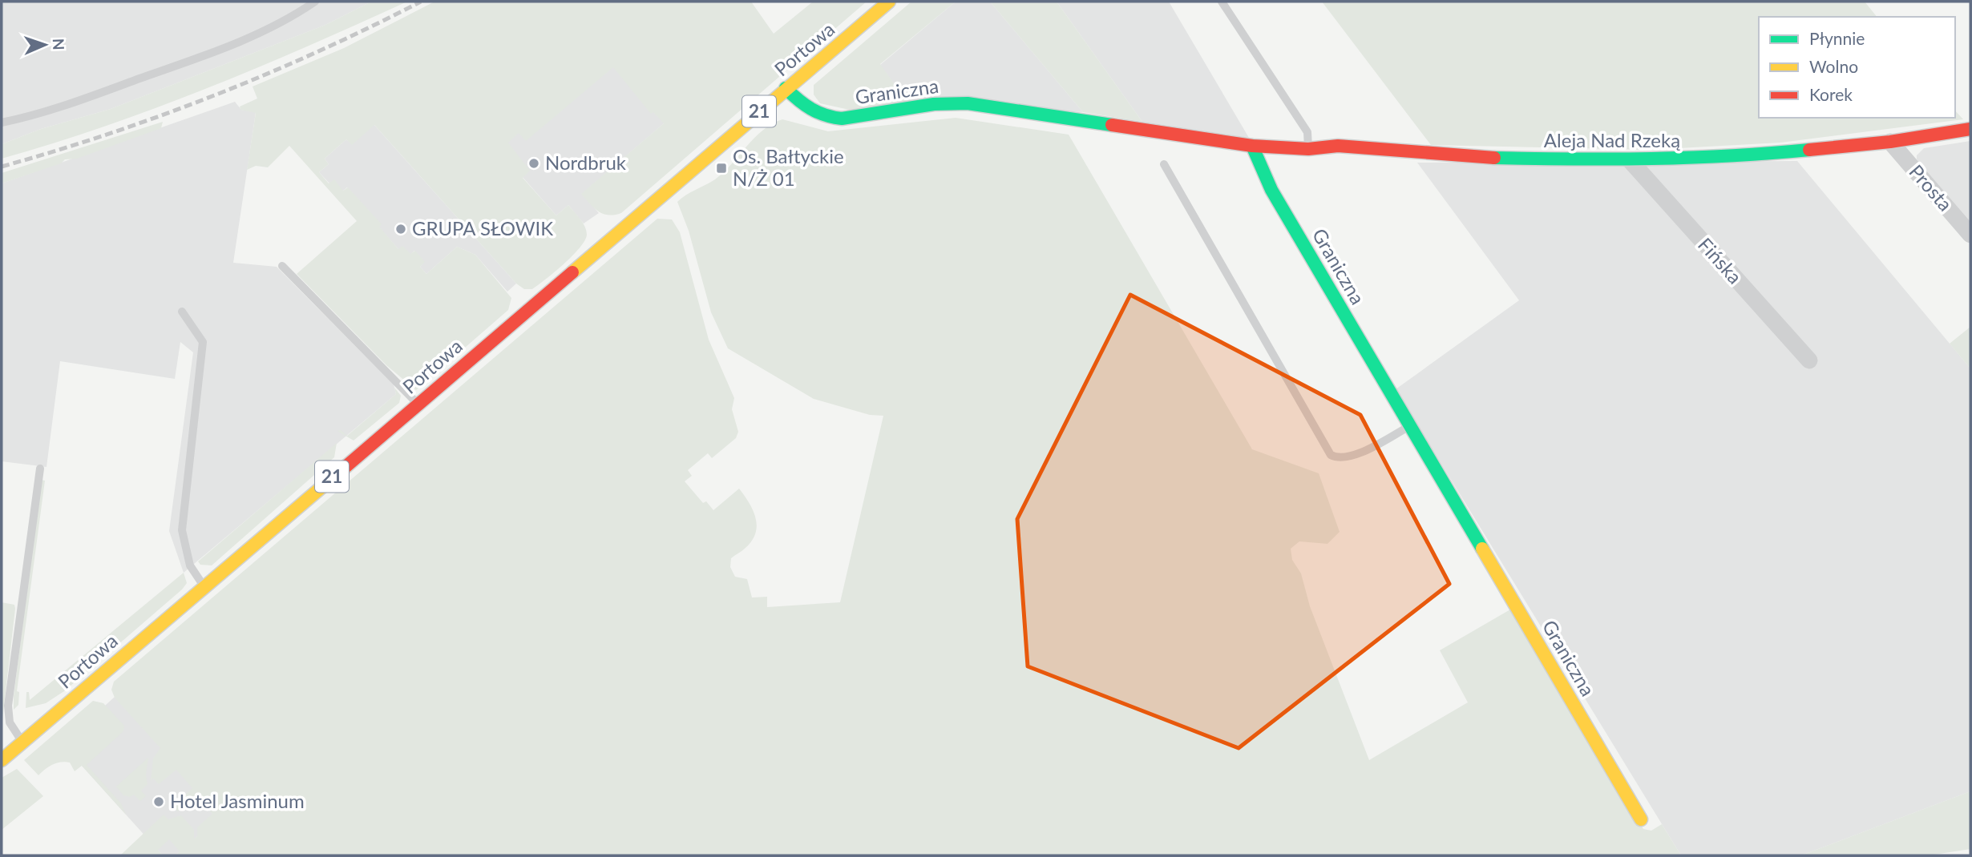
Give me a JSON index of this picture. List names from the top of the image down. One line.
{"streets":{"street":["Portowa","Graniczna","21","Aleja Nad Rzeką","Prosta","Fińska"]},"crossings":[["Portowa","Graniczna"],["Graniczna","Aleja Nad Rzeką"],["Aleja Nad Rzeką","Prosta"],["Aleja Nad Rzeką","Fińska"]],"places":{"other":["Nordbruk","GRUPA SŁOWIK","Hotel Jasminum"],"transit":["Os. Bałtyckie N/Ż 01"]},"legend":["Płynnie","Wolno","Korek"],"north":"right"}
